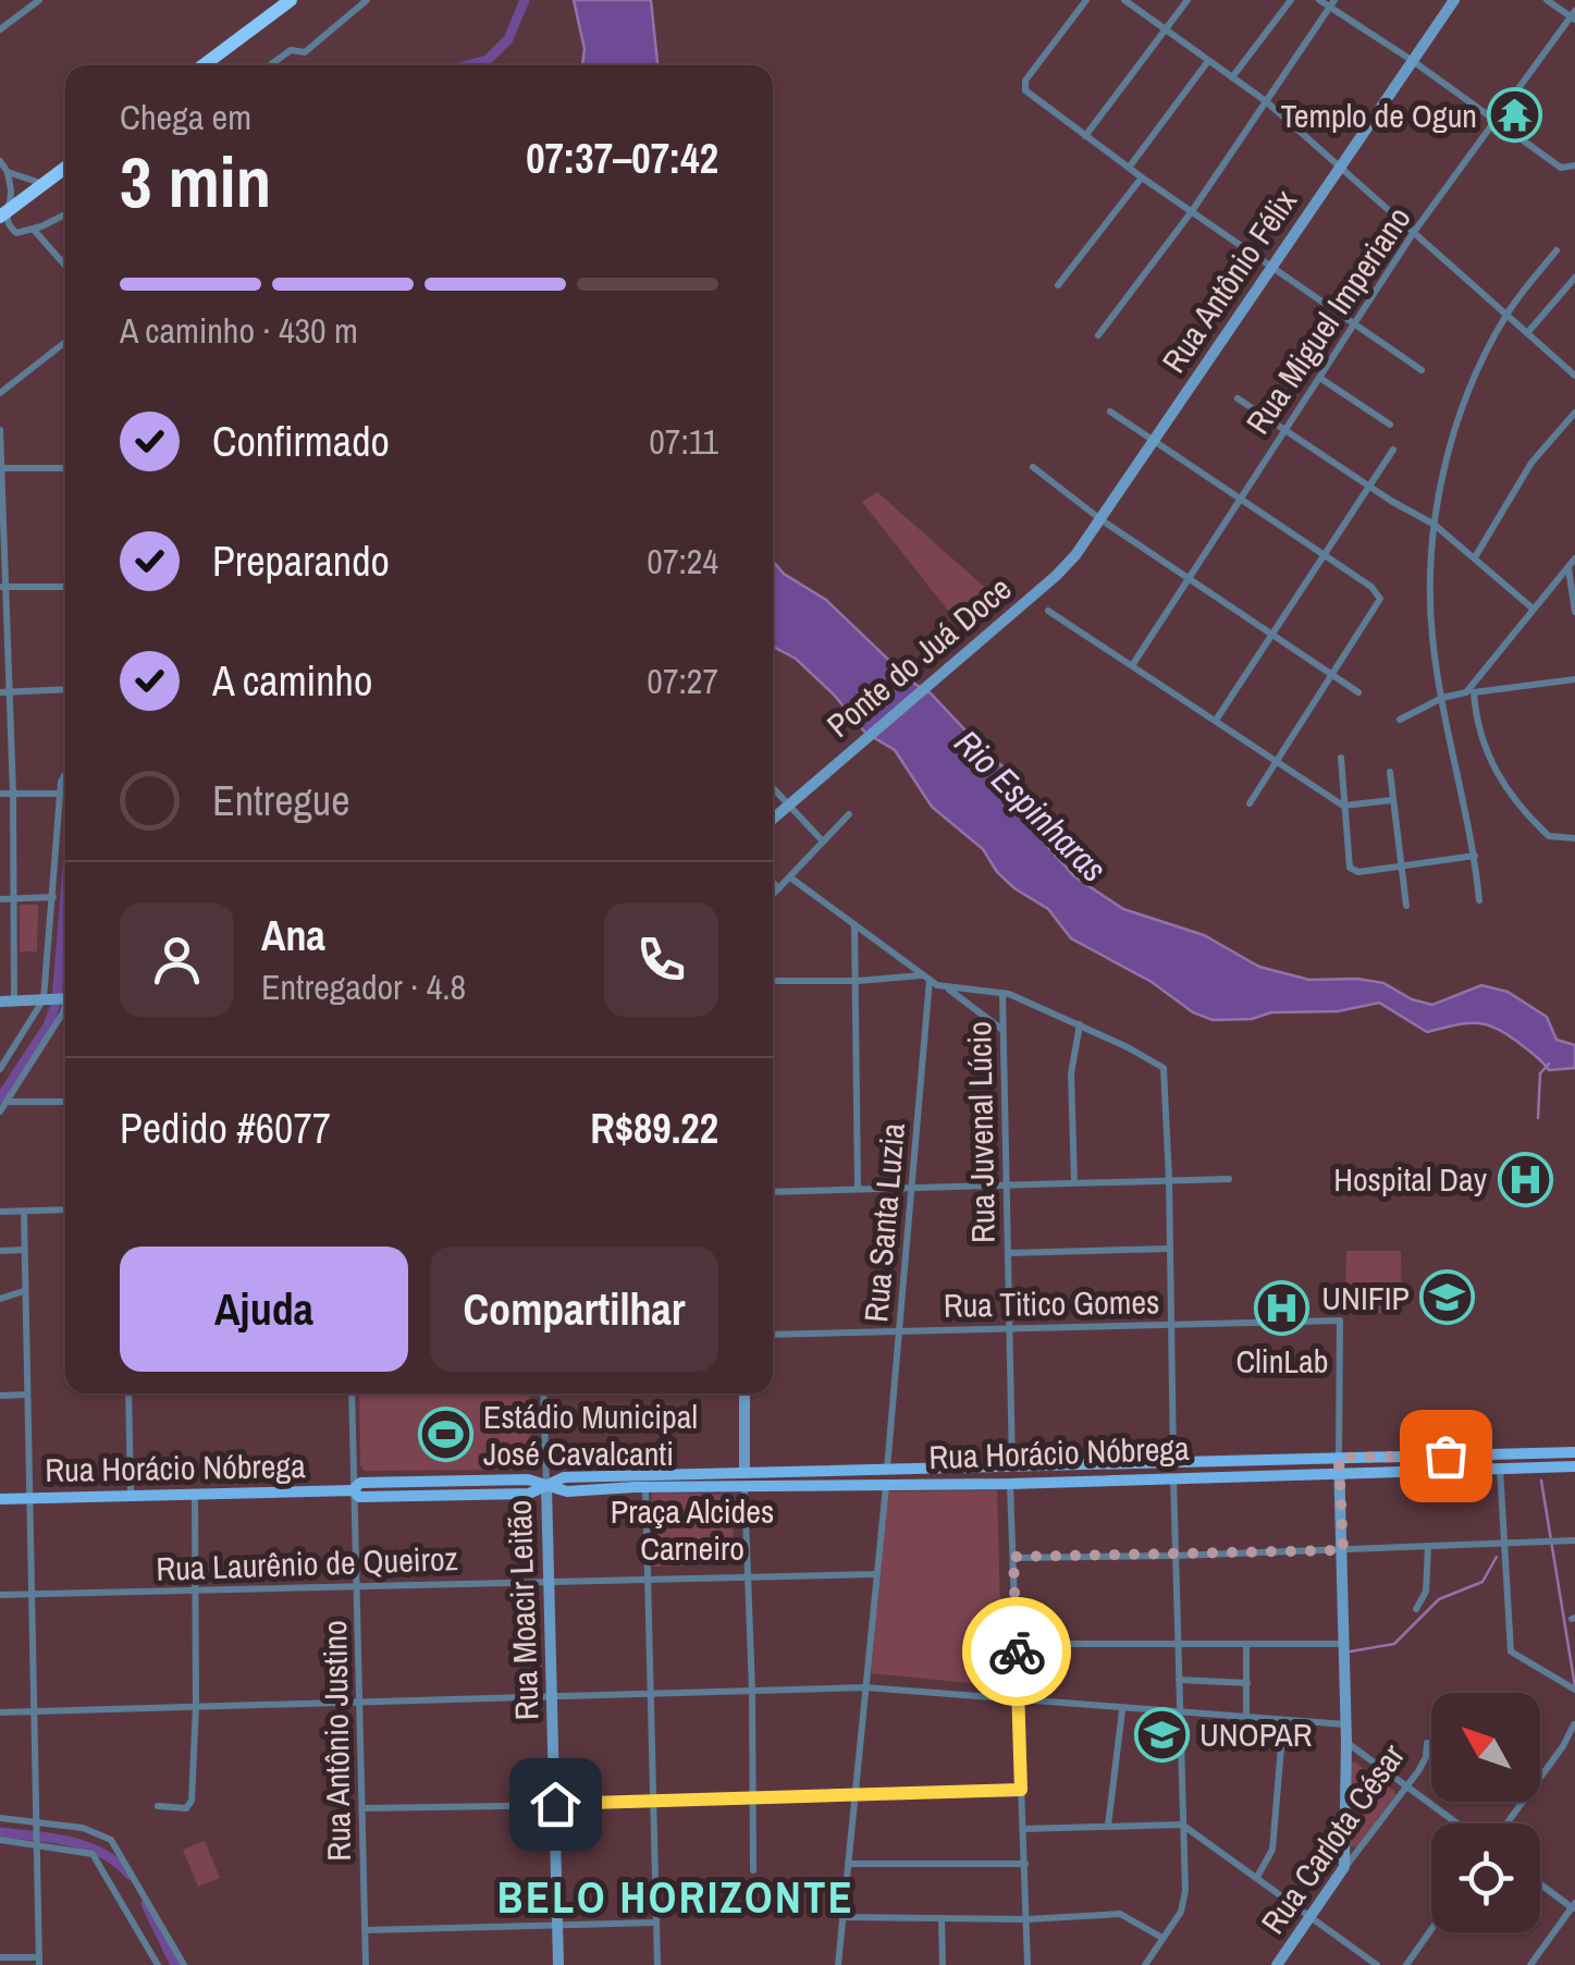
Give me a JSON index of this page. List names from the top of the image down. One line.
{"streets":{"main road":["Rua Antônio Félix","Ponte do Juá Doce","Rua Horácio Nóbrega","Rua Moacir Leitão","Rua Carlota César"],"street":["Rua Miguel Imperiano","Rua Juvenal Lúcio","Rua Santa Luzia","Rua Titico Gomes","Rua Laurênio de Queiroz","Rua Antônio Justino"]},"crossings":[["Rua Antônio Félix","Ponte do Juá Doce"],["Rua Juvenal Lúcio","Rua Titico Gomes"],["Rua Juvenal Lúcio","Rua Horácio Nóbrega"],["Rua Santa Luzia","Rua Titico Gomes"],["Rua Santa Luzia","Rua Horácio Nóbrega"],["Rua Titico Gomes","Rua Horácio Nóbrega"],["Rua Horácio Nóbrega","Rua Moacir Leitão"],["Rua Horácio Nóbrega","Rua Antônio Justino"],["Rua Laurênio de Queiroz","Rua Moacir Leitão"],["Rua Laurênio de Queiroz","Rua Antônio Justino"]],"districts":["BELO HORIZONTE"],"water":["Rio Espinharas"],"parks":["Praça Alcides Carneiro"],"places":{"temple":["Templo de Ogun"],"hospital":["Hospital Day","ClinLab"],"school or university":["UNIFIP","UNOPAR"],"sports":["Estádio Municipal José Cavalcanti"]},"north":"top left","page":{"heading":["3 min","Chega em","07:37–07:42"],"panel":["Ana","Entregador · 4.8","Pedido #6077","R$89.22"],"bar":"A caminho · 430 m","list":[["Confirmado","07:11"],["Preparando","07:24"],["A caminho","07:27"],"Entregue"],"buttons":["Ajuda","Compartilhar"]}}
